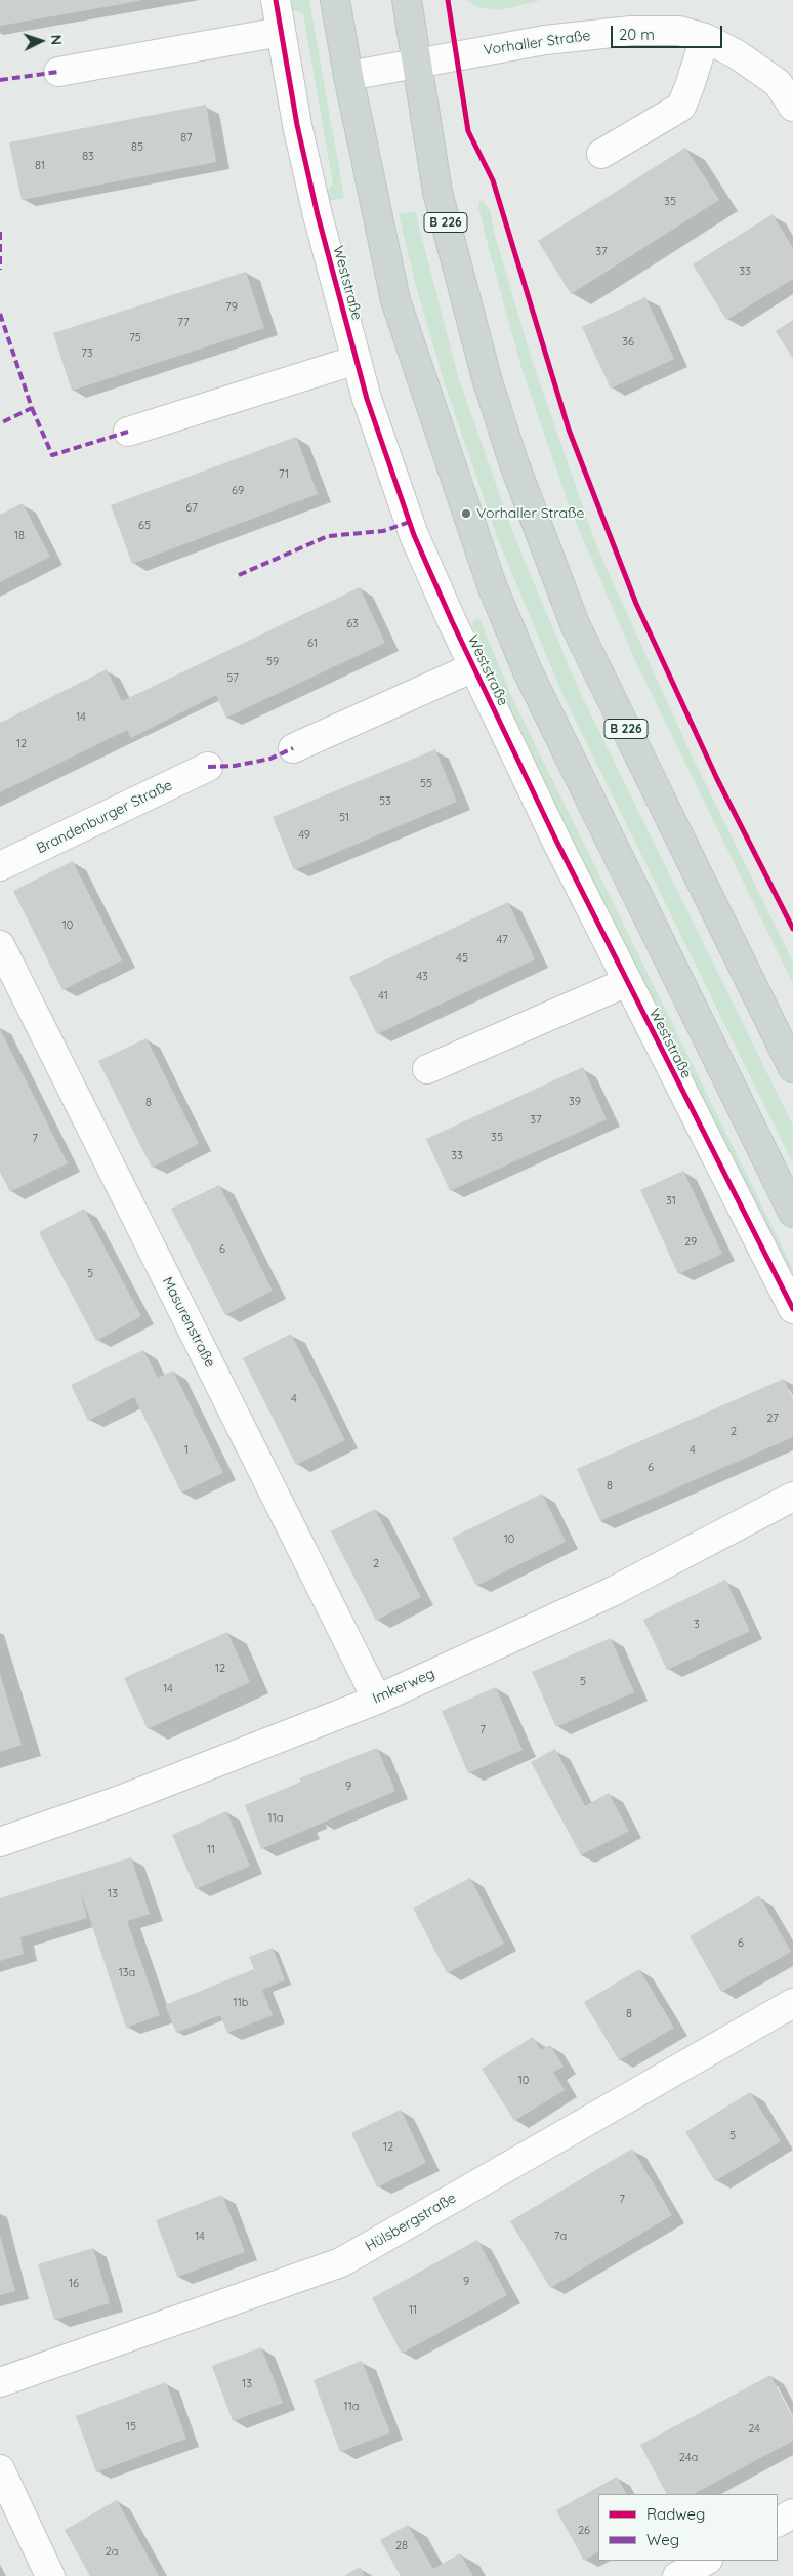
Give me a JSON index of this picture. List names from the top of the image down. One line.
{"streets":{"main road":["B 226"],"street":["Vorhaller Straße","Weststraße","Brandenburger Straße","Masurenstraße","Imkerweg","Hülsbergstraße"]},"crossings":[["Vorhaller Straße","B 226"],["Masurenstraße","Imkerweg"]],"places":["Vorhaller Straße"],"house_numbers":["87","85","83","81","35","37","33","79","77","75","36","73","71","69","67","65","18","63","61","59","57","14","12","55","53","51","49","10","47","45","43","41","39","8","37","35","7","33","31","29","6","5","4","27","2","1","4","6","8","10","2","3","12","5","14","7","9","11a","11","13","6","13a","11b","8","10","5","12","7","14","7a","9","16","11","13","11a","15","24","24a","26","28","2a"],"legend":["Radweg","Weg"],"scale_bar":"20 m","north":"right"}
